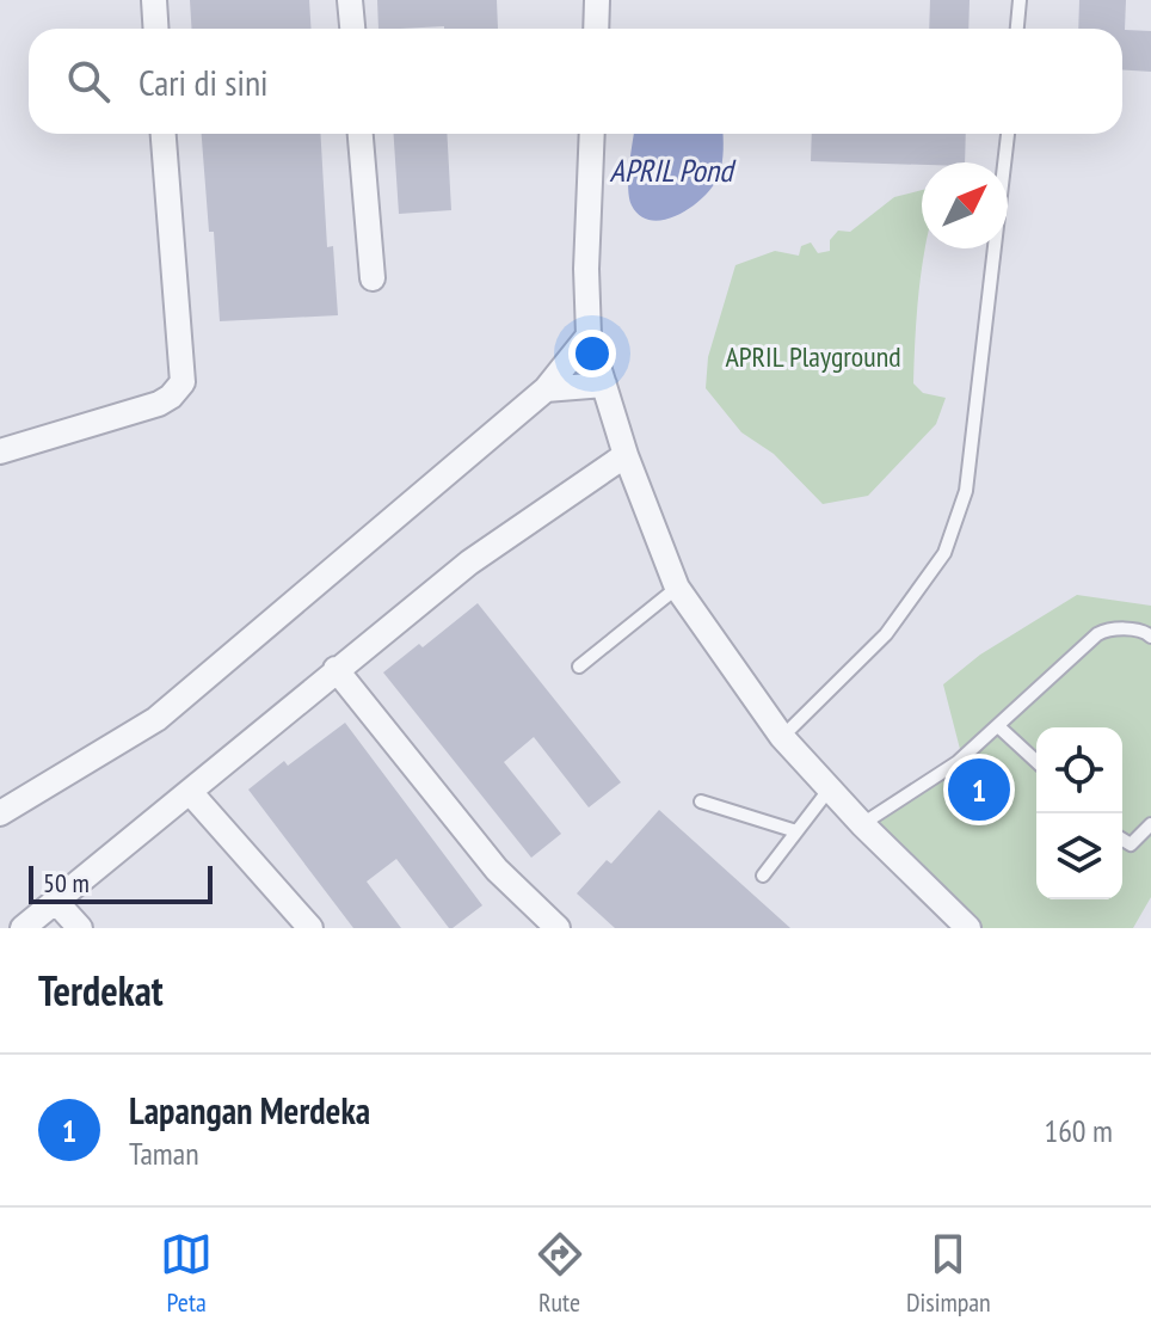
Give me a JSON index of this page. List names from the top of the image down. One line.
{"water":["APRIL Pond"],"parks":["APRIL Playground"],"scale_bar":"50 m","north":"top right","page":{"search":"Cari di sini","pins":"1","scale":"50 m","heading":"Terdekat","list":[{"mark":"1","name":"Lapangan Merdeka","note":"Taman","value":"160 m"}],"nav":["Peta","Rute","Disimpan"]}}
